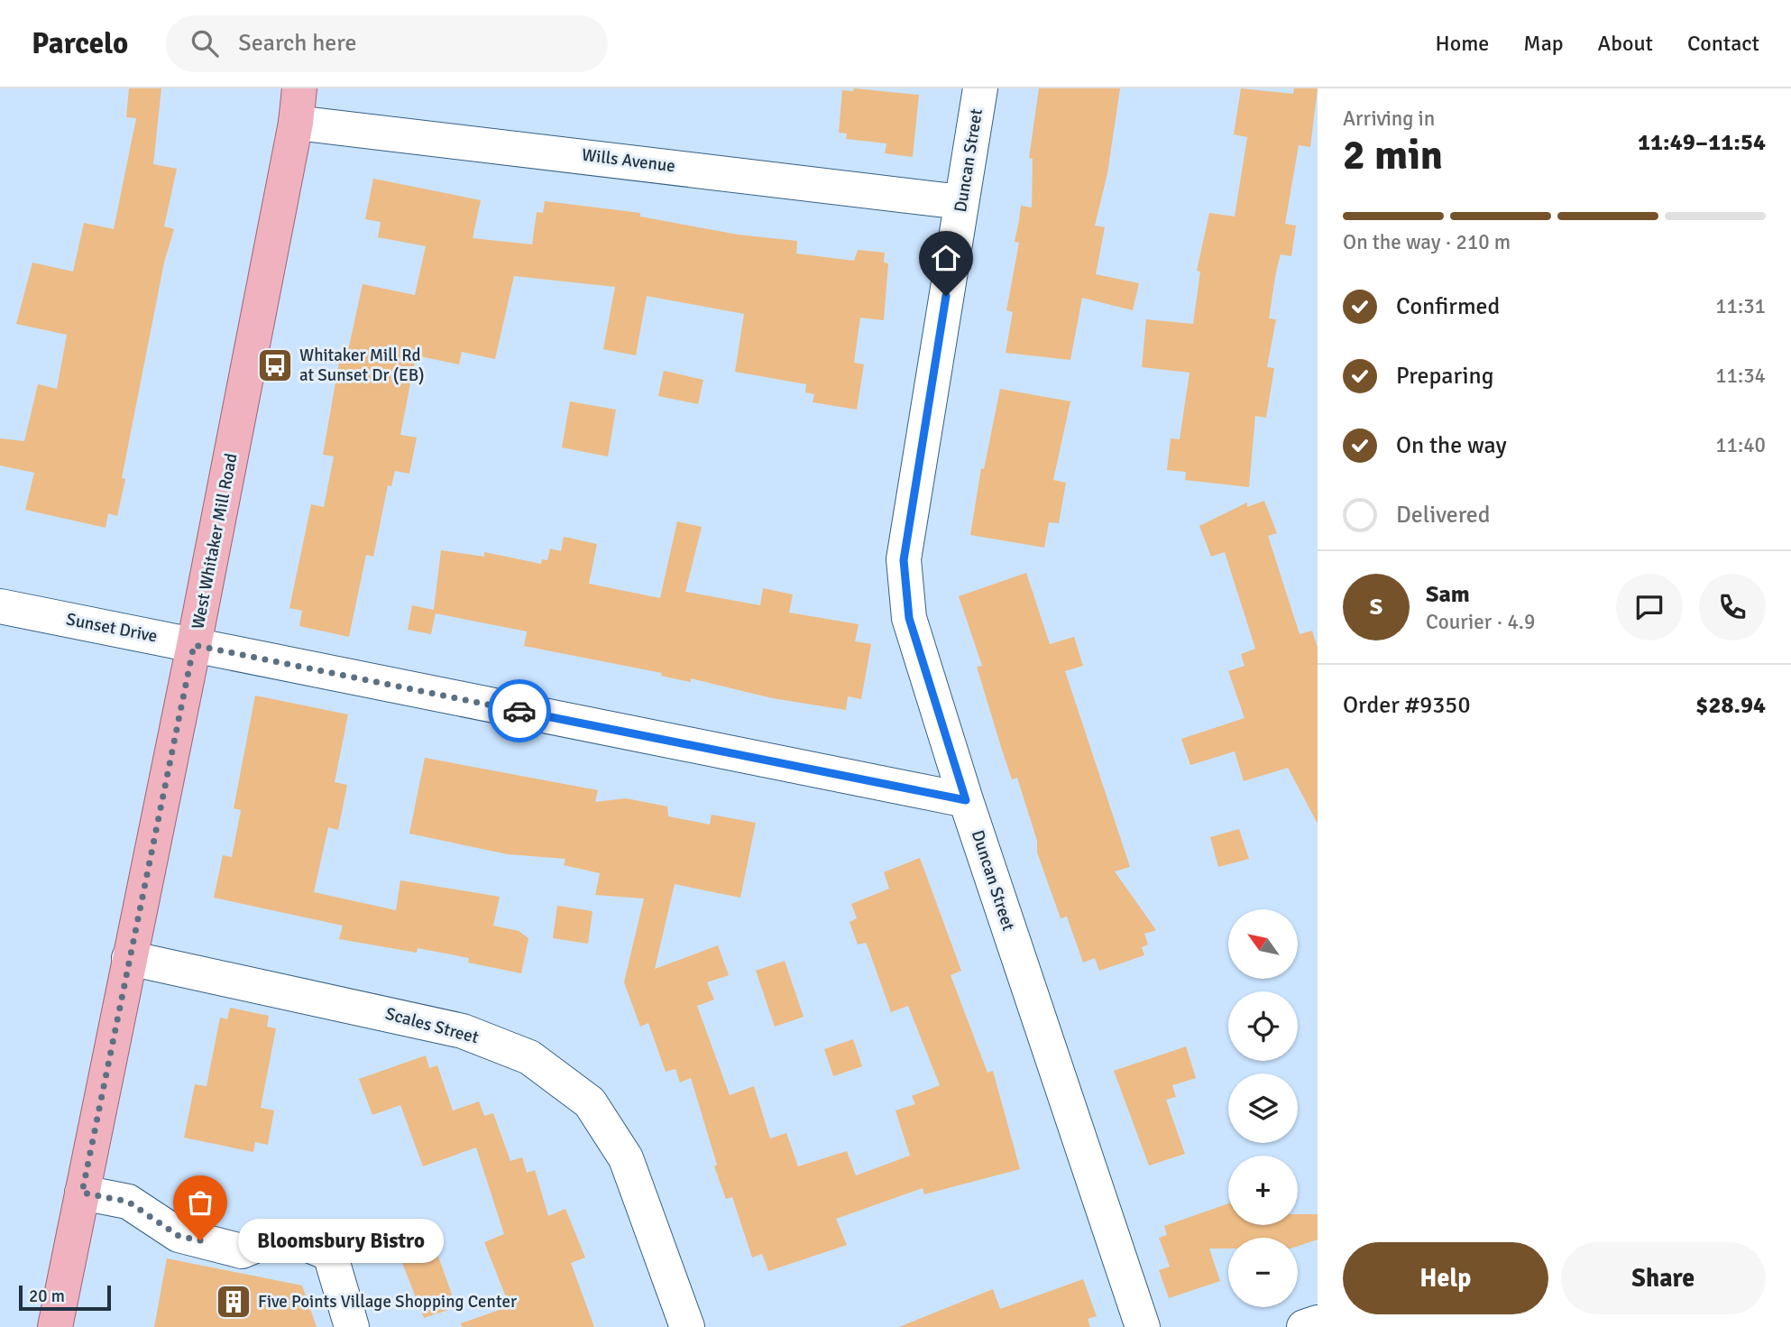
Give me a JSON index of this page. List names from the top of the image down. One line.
{"streets":{"main road":["West Whitaker Mill Road"],"street":["Wills Avenue","Duncan Street","Sunset Drive","Scales Street"]},"crossings":[["Wills Avenue","Duncan Street"],["Wills Avenue","West Whitaker Mill Road"],["Duncan Street","Sunset Drive"],["West Whitaker Mill Road","Sunset Drive"],["West Whitaker Mill Road","Scales Street"]],"places":{"bus stop":["Whitaker Mill Rd at Sunset Dr (EB)"],"other":["Bloomsbury Bistro"],"building":["Five Points Village Shopping Center"]},"scale_bar":"20 m","north":"top left","page":{"header":"Parcelo","search":"Search here","nav":["Home","Map","About","Contact"],"heading":["2 min","Arriving in","11:49–11:54"],"panel":["Sam","Courier · 4.9","Order #9350","$28.94"],"bar":"On the way · 210 m","list":[["Confirmed","11:31"],["Preparing","11:34"],["On the way","11:40"],"Delivered"],"round":"S","map_buttons":["+","−"],"bubble":"Bloomsbury Bistro","buttons":["Help","Share"],"scale":"20 m"}}
